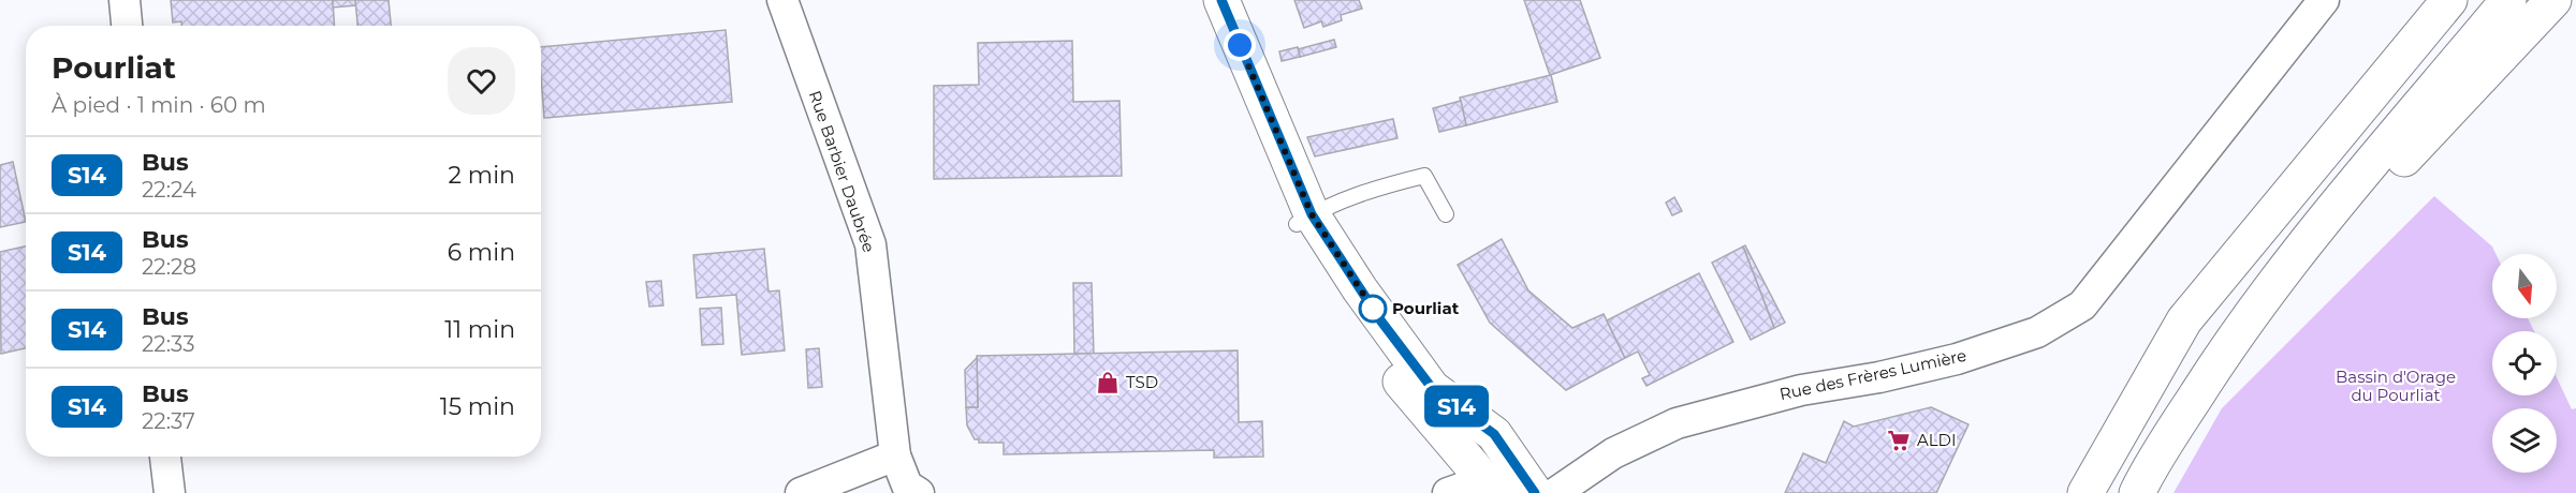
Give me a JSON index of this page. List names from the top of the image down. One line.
{"streets":{"street":["Rue Barbier Daubrée","Rue des Frères Lumière"]},"parks":["Bassin d'Orage du Pourliat"],"places":{"other":["Pourliat"],"shop":["TSD"],"supermarket":["ALDI"]},"lines":["bus line S14"],"north":"bottom","page":{"on_map":"S14","heading":["Pourliat","À pied · 1 min · 60 m"],"list":[{"mark":"S14","name":"Bus","note":"22:24","value":"2 min"},{"mark":"S14","name":"Bus","note":"22:28","value":"6 min"},{"mark":"S14","name":"Bus","note":"22:33","value":"11 min"},{"mark":"S14","name":"Bus","note":"22:37","value":"15 min"}]}}
